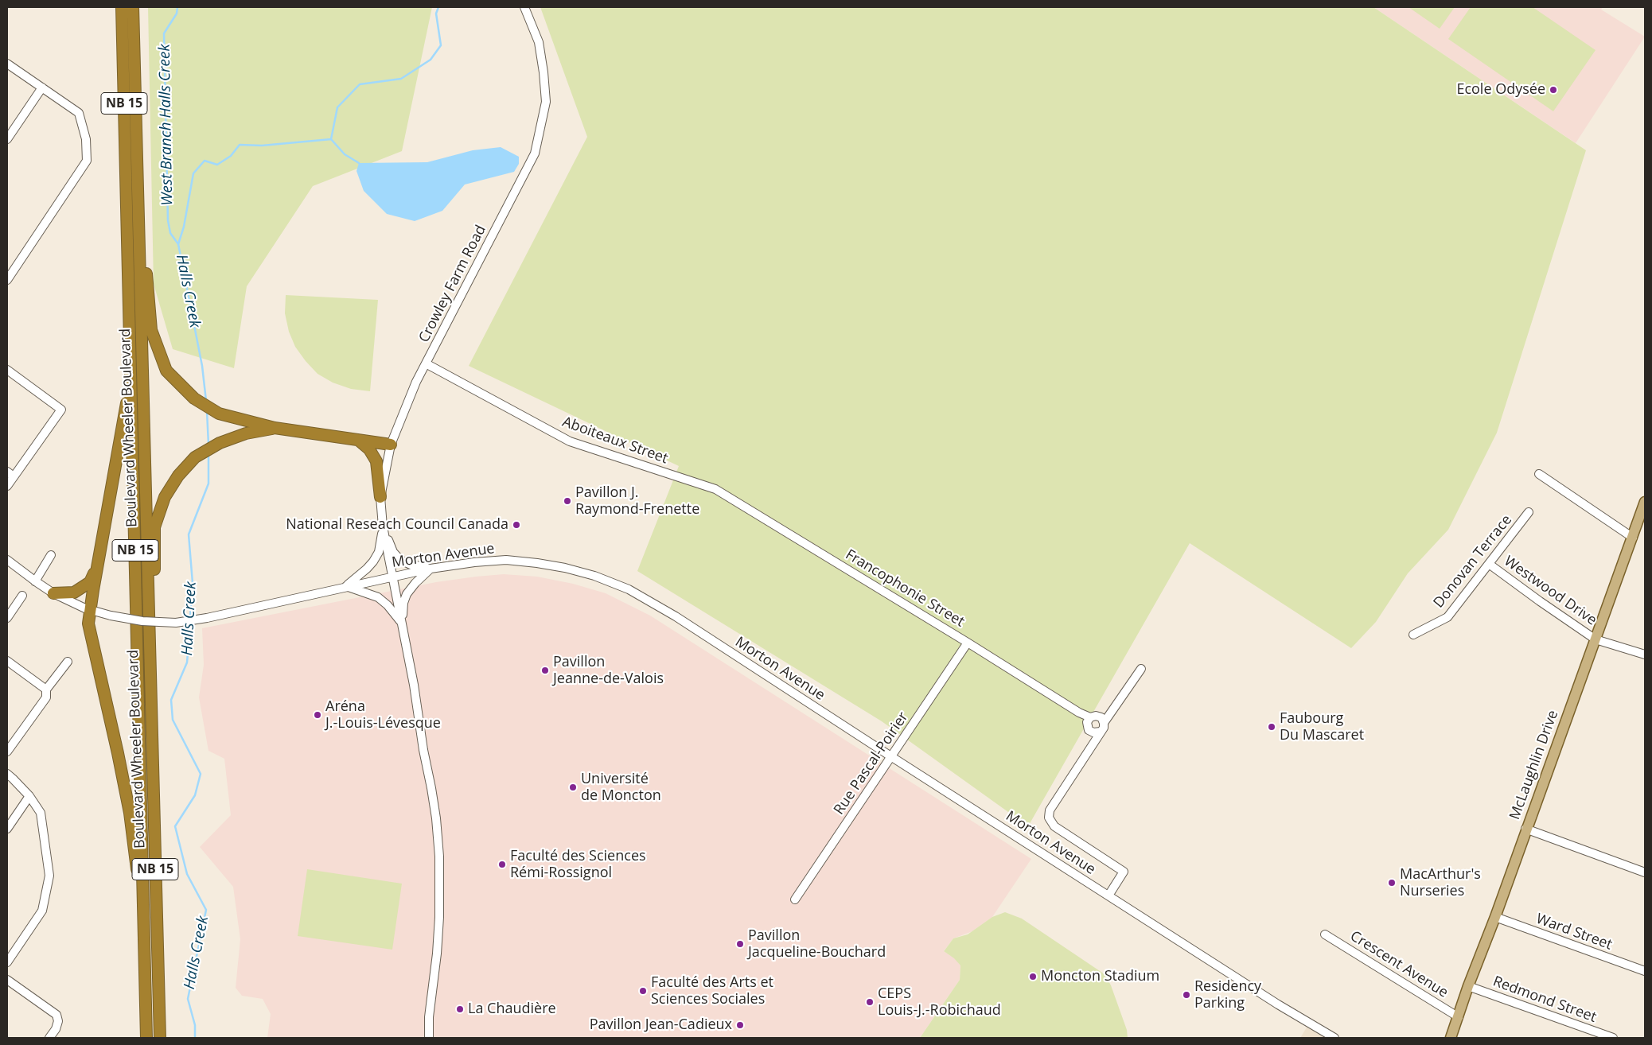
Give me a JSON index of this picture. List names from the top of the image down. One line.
{"streets":{"highway":["NB 15","Boulevard Wheeler Boulevard"],"main road":["McLaughlin Drive"],"street":["Crowley Farm Road","Aboiteaux Street","Morton Avenue","Donovan Terrace","Francophonie Street","Westwood Drive","Rue Pascal-Poirier","Ward Street","Crescent Avenue","Redmond Street"]},"crossings":[["Crowley Farm Road","Aboiteaux Street"],["Crowley Farm Road","Morton Avenue"],["Aboiteaux Street","Francophonie Street"],["Morton Avenue","Rue Pascal-Poirier"],["Donovan Terrace","Westwood Drive"],["Francophonie Street","Rue Pascal-Poirier"],["Westwood Drive","McLaughlin Drive"],["McLaughlin Drive","Ward Street"],["McLaughlin Drive","Crescent Avenue"],["McLaughlin Drive","Redmond Street"]],"water":["West Branch Halls Creek","Halls Creek"],"places":["Ecole Odysée","Pavillon J. Raymond-Frenette","National Reseach Council Canada","Pavillon Jeanne-de-Valois","Aréna J.-Louis-Lévesque","Faubourg Du Mascaret","Université de Moncton","Faculté des Sciences Rémi-Rossignol","MacArthur's Nurseries","Pavillon Jacqueline-Bouchard","Moncton Stadium","Faculté des Arts et Sciences Sociales","Residency Parking","CEPS Louis-J.-Robichaud","La Chaudière","Pavillon Jean-Cadieux"]}
